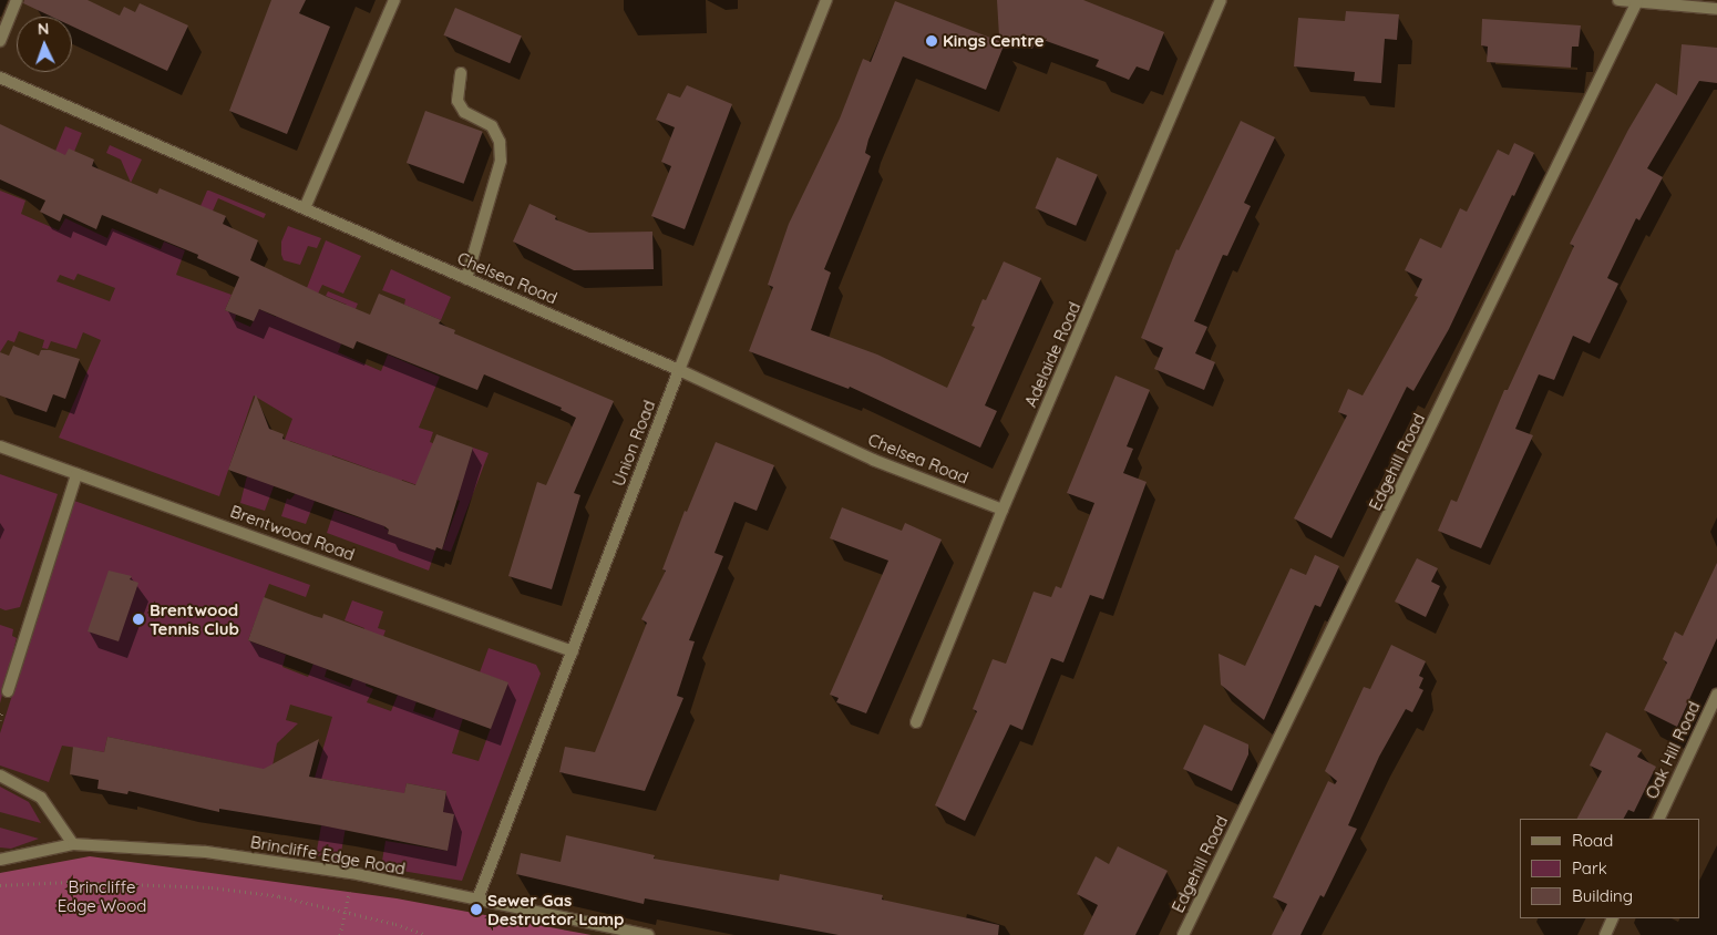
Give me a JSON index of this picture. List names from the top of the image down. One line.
{"streets":{"street":["Chelsea Road","Adelaide Road","Union Road","Edgehill Road","Brentwood Road","Oak Hill Road","Brincliffe Edge Road"]},"crossings":[["Chelsea Road","Adelaide Road"],["Chelsea Road","Union Road"],["Union Road","Brentwood Road"],["Union Road","Brincliffe Edge Road"]],"parks":["Brincliffe Edge Wood"],"places":["Kings Centre","Brentwood Tennis Club","Sewer Gas Destructor Lamp"],"legend":["Road","Park","Building"],"north":"top"}
